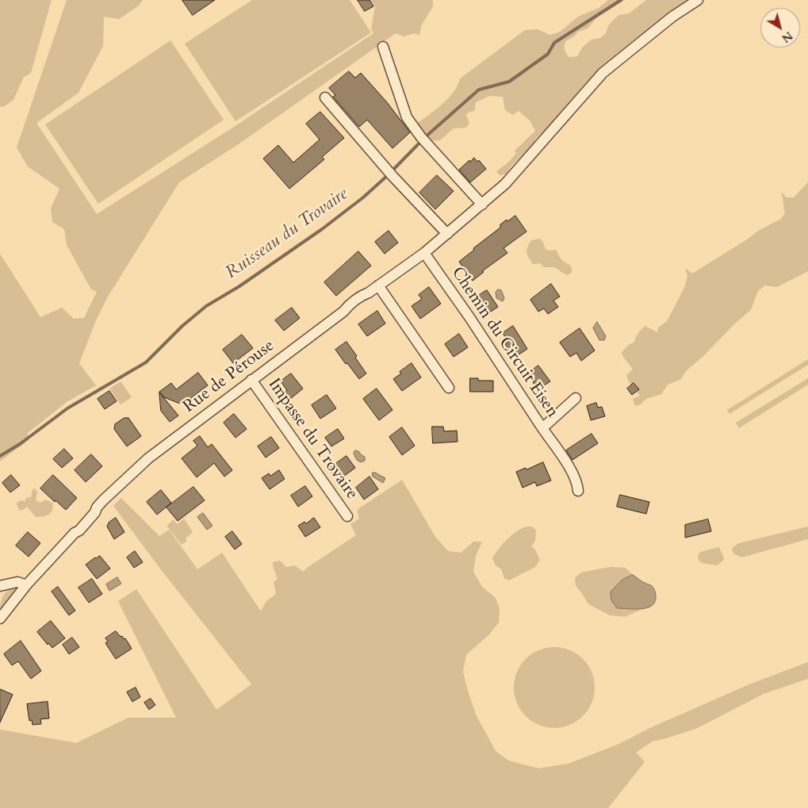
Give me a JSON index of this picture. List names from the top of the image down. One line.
{"streets":{"street":["Chemin du Circuit Eisen","Rue de Pérouse","Impasse du Trovaire"]},"crossings":[["Chemin du Circuit Eisen","Rue de Pérouse"],["Rue de Pérouse","Impasse du Trovaire"]],"water":["Ruisseau du Trovaire"],"north":"bottom right"}
